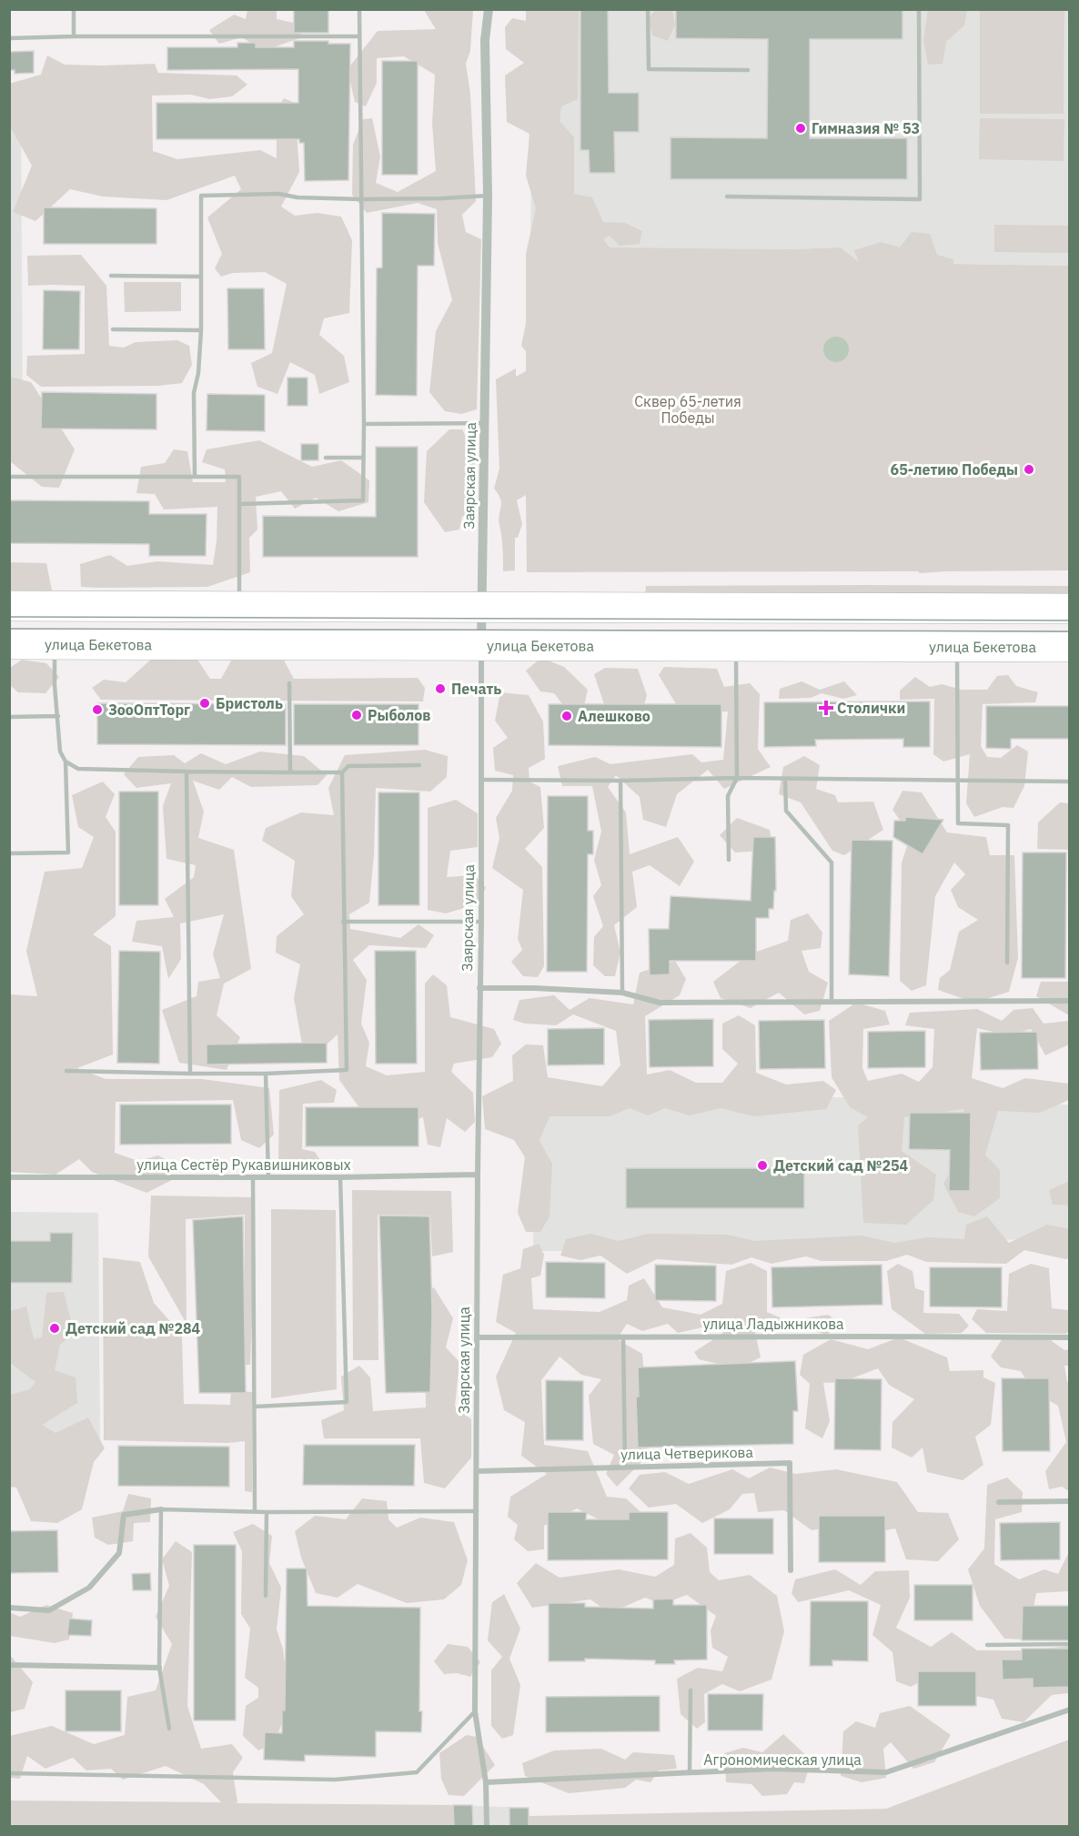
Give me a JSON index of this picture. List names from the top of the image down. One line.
{"streets":{"main road":["улица Бекетова"],"street":["Заярская улица","улица Сестёр Рукавишниковых","улица Ладыжникова","улица Четверикова","Агрономическая улица"]},"crossings":[["Заярская улица","улица Бекетова"],["Заярская улица","улица Сестёр Рукавишниковых"],["Заярская улица","улица Ладыжникова"],["Заярская улица","улица Четверикова"],["Заярская улица","Агрономическая улица"]],"parks":["Сквер 65-летия Победы"],"places":{"other":["Гимназия № 53","65-летию Победы","Печать","Бристоль","ЗооОптТорг","Рыболов","Алешково","Детский сад №254","Детский сад №284"],"health":["Столички"]}}
